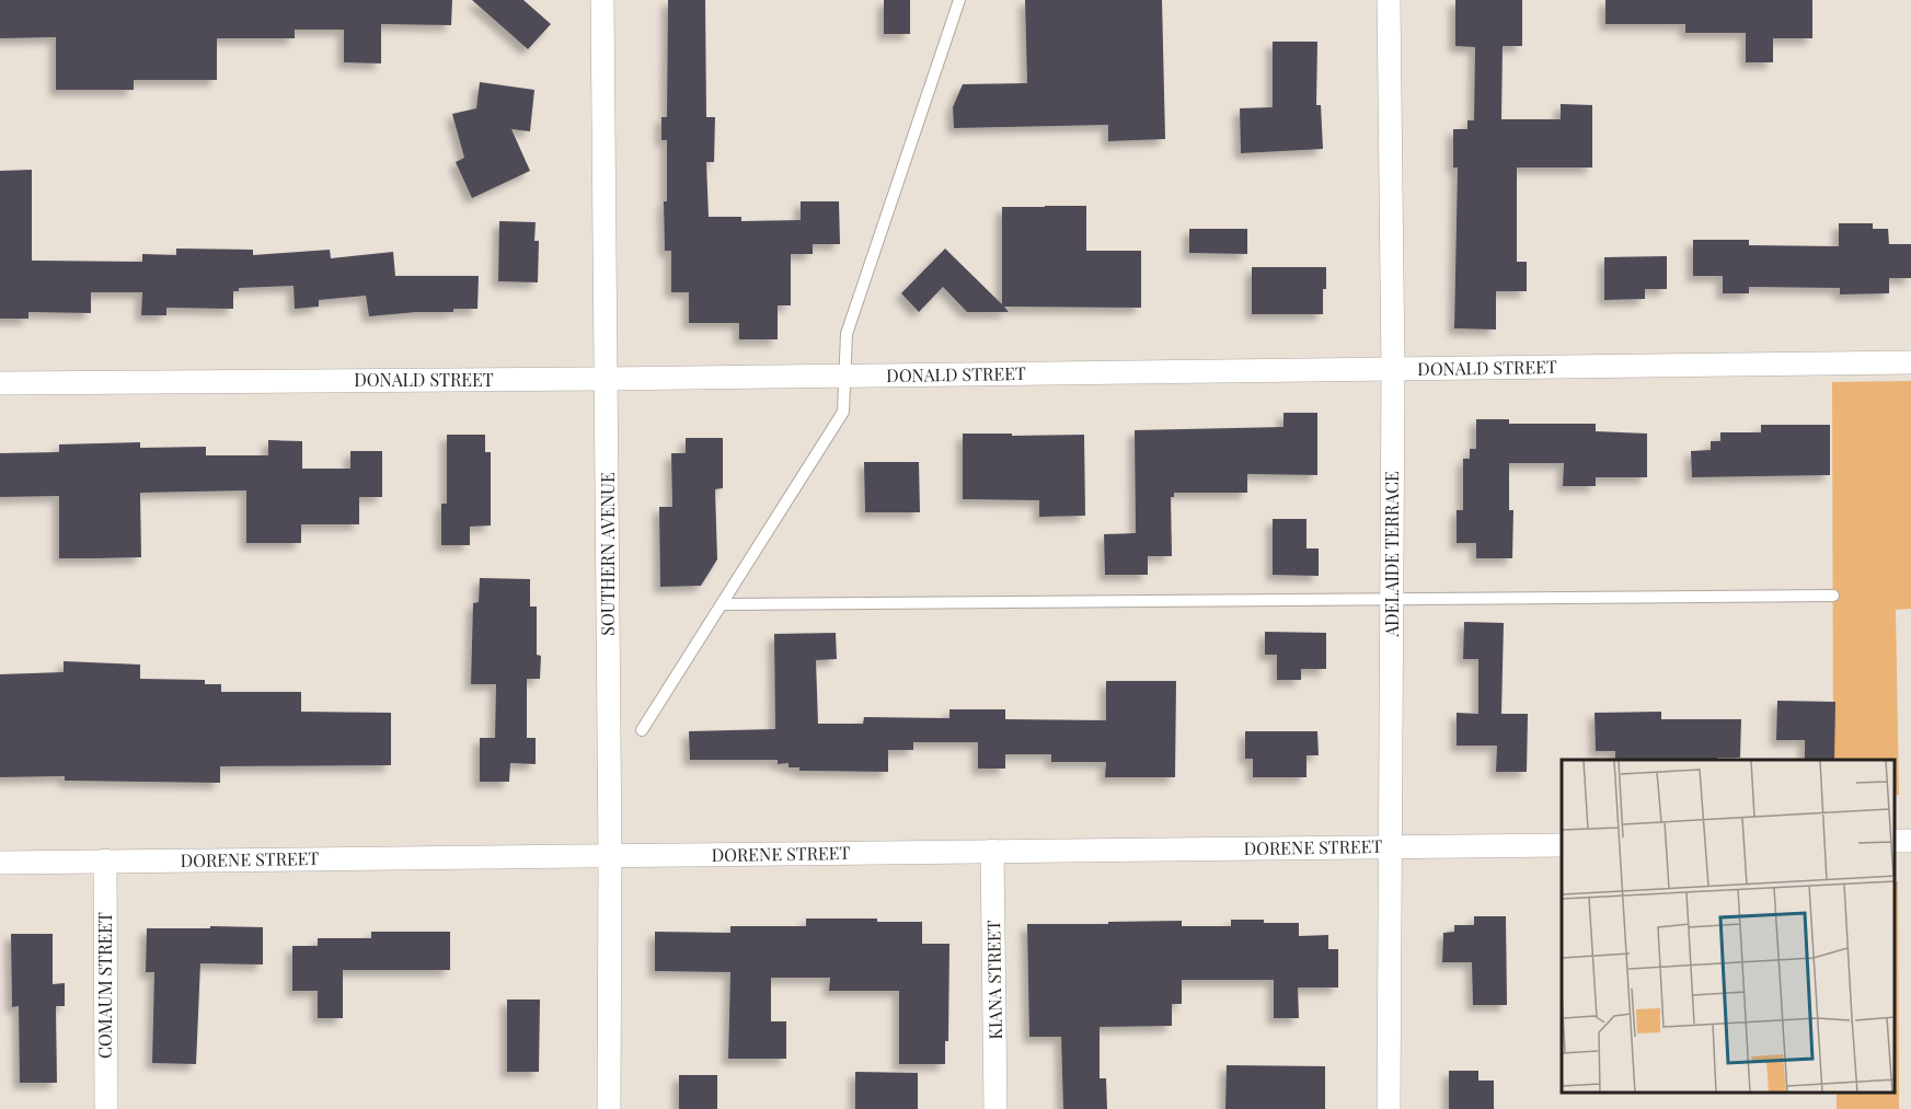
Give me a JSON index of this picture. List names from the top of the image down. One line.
{"streets":{"street":["DONALD STREET","SOUTHERN AVENUE","ADELAIDE TERRACE","DORENE STREET","KIANA STREET","COMAUM STREET"]},"crossings":[["DONALD STREET","SOUTHERN AVENUE"],["DONALD STREET","ADELAIDE TERRACE"],["SOUTHERN AVENUE","DORENE STREET"],["ADELAIDE TERRACE","DORENE STREET"],["DORENE STREET","KIANA STREET"],["DORENE STREET","COMAUM STREET"]]}
